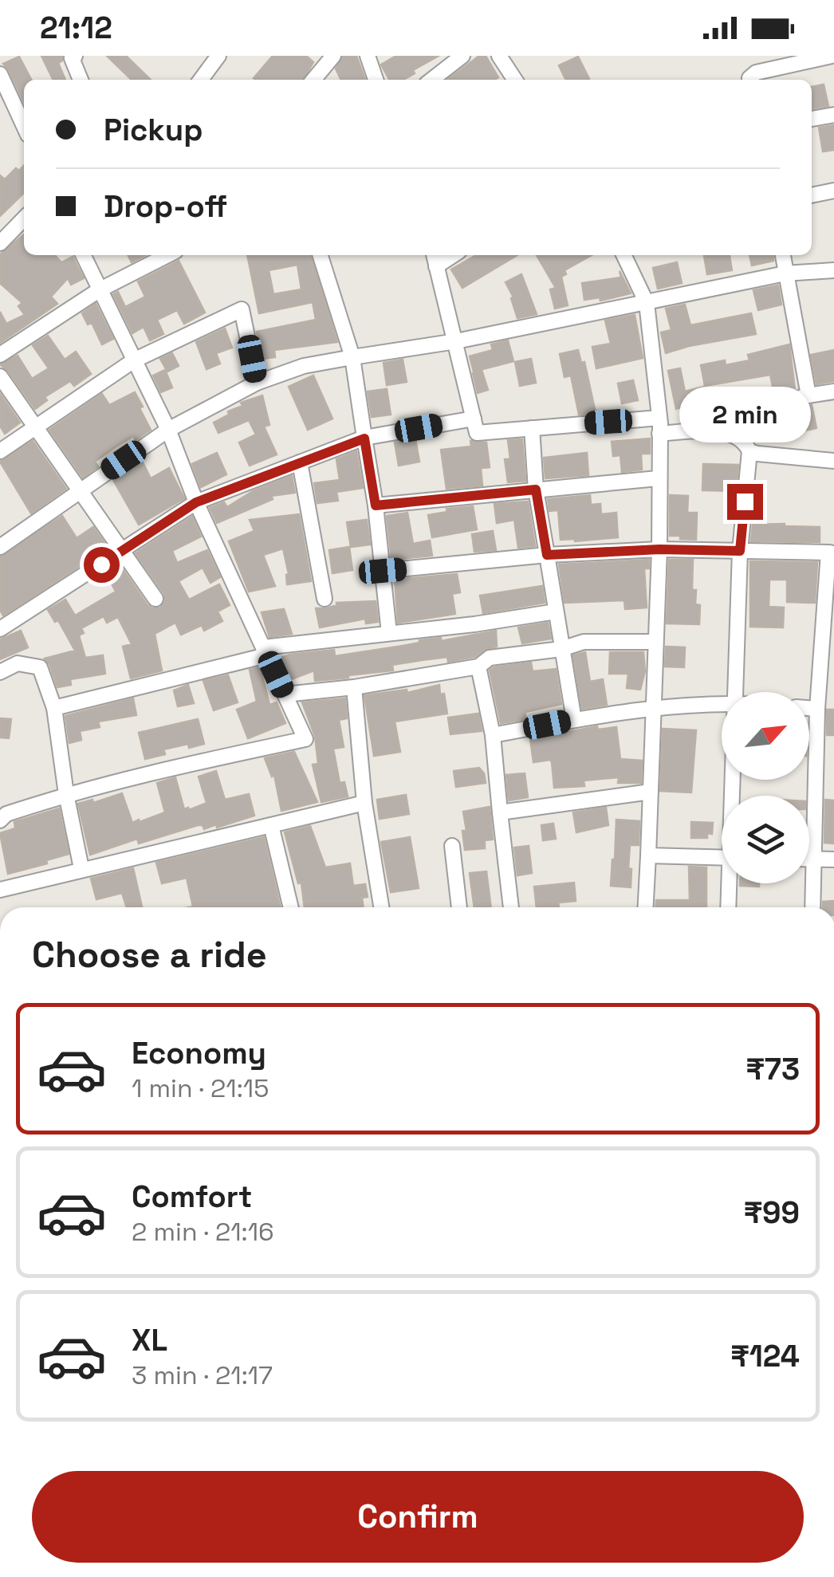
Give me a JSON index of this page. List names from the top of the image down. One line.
{"north":"top right","page":{"status":"21:12","banner":["Pickup","Drop-off"],"bubble":"2 min","heading":"Choose a ride","list":[{"name":"Economy","note":"1 min · 21:15","value":"₹73"},{"name":"Comfort","note":"2 min · 21:16","value":"₹99"},{"name":"XL","note":"3 min · 21:17","value":"₹124"}],"buttons":"Confirm"}}
